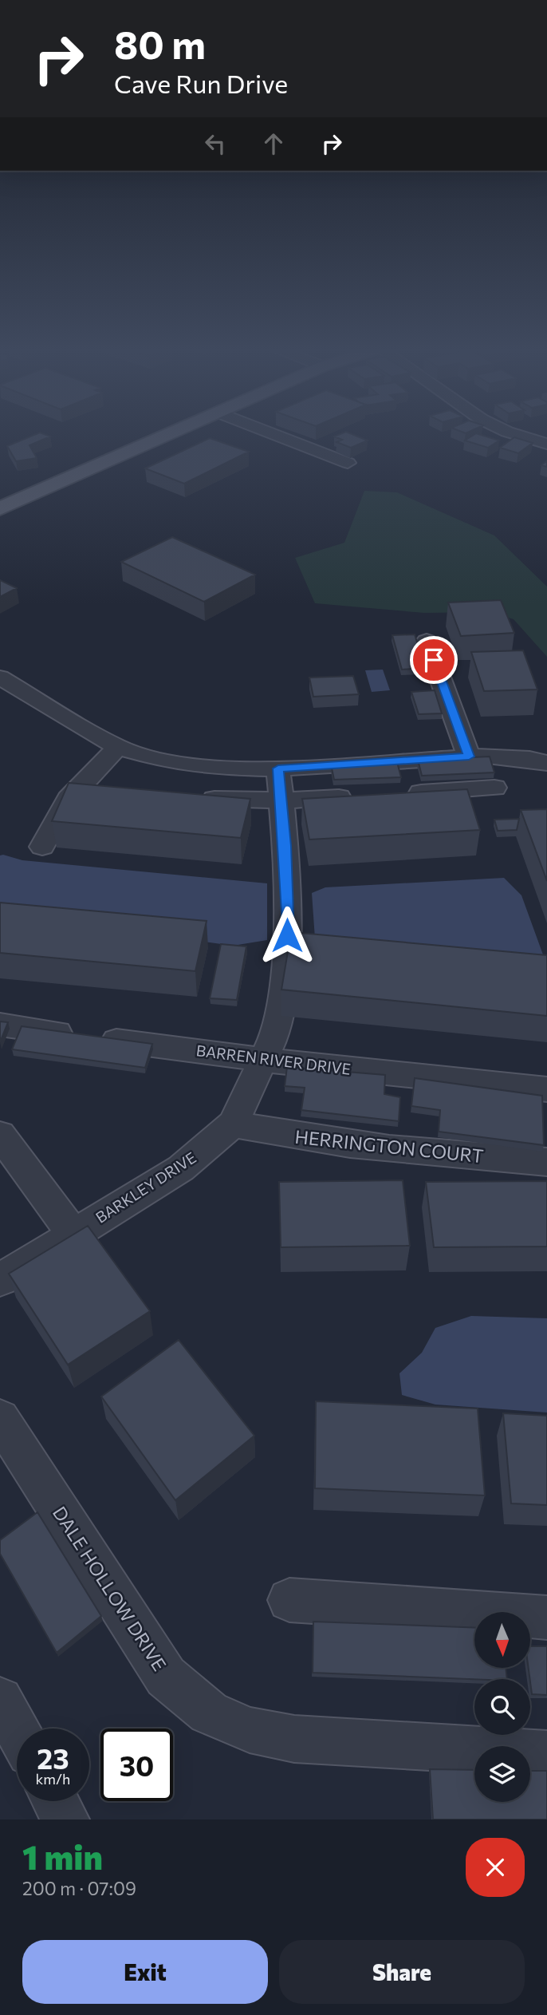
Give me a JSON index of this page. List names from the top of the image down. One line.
{"streets":{"street":["BARREN RIVER DRIVE","HERRINGTON COURT","BARKLEY DRIVE","DALE HOLLOW DRIVE"]},"crossings":[["BARREN RIVER DRIVE","BARKLEY DRIVE"],["HERRINGTON COURT","BARKLEY DRIVE"]],"north":"bottom","page":{"turn":["80 m","Cave Run Drive"],"speed":"23 km/h","limit":"30","heading":["1 min","200 m · 07:09"],"buttons":["Exit","Share"]}}
